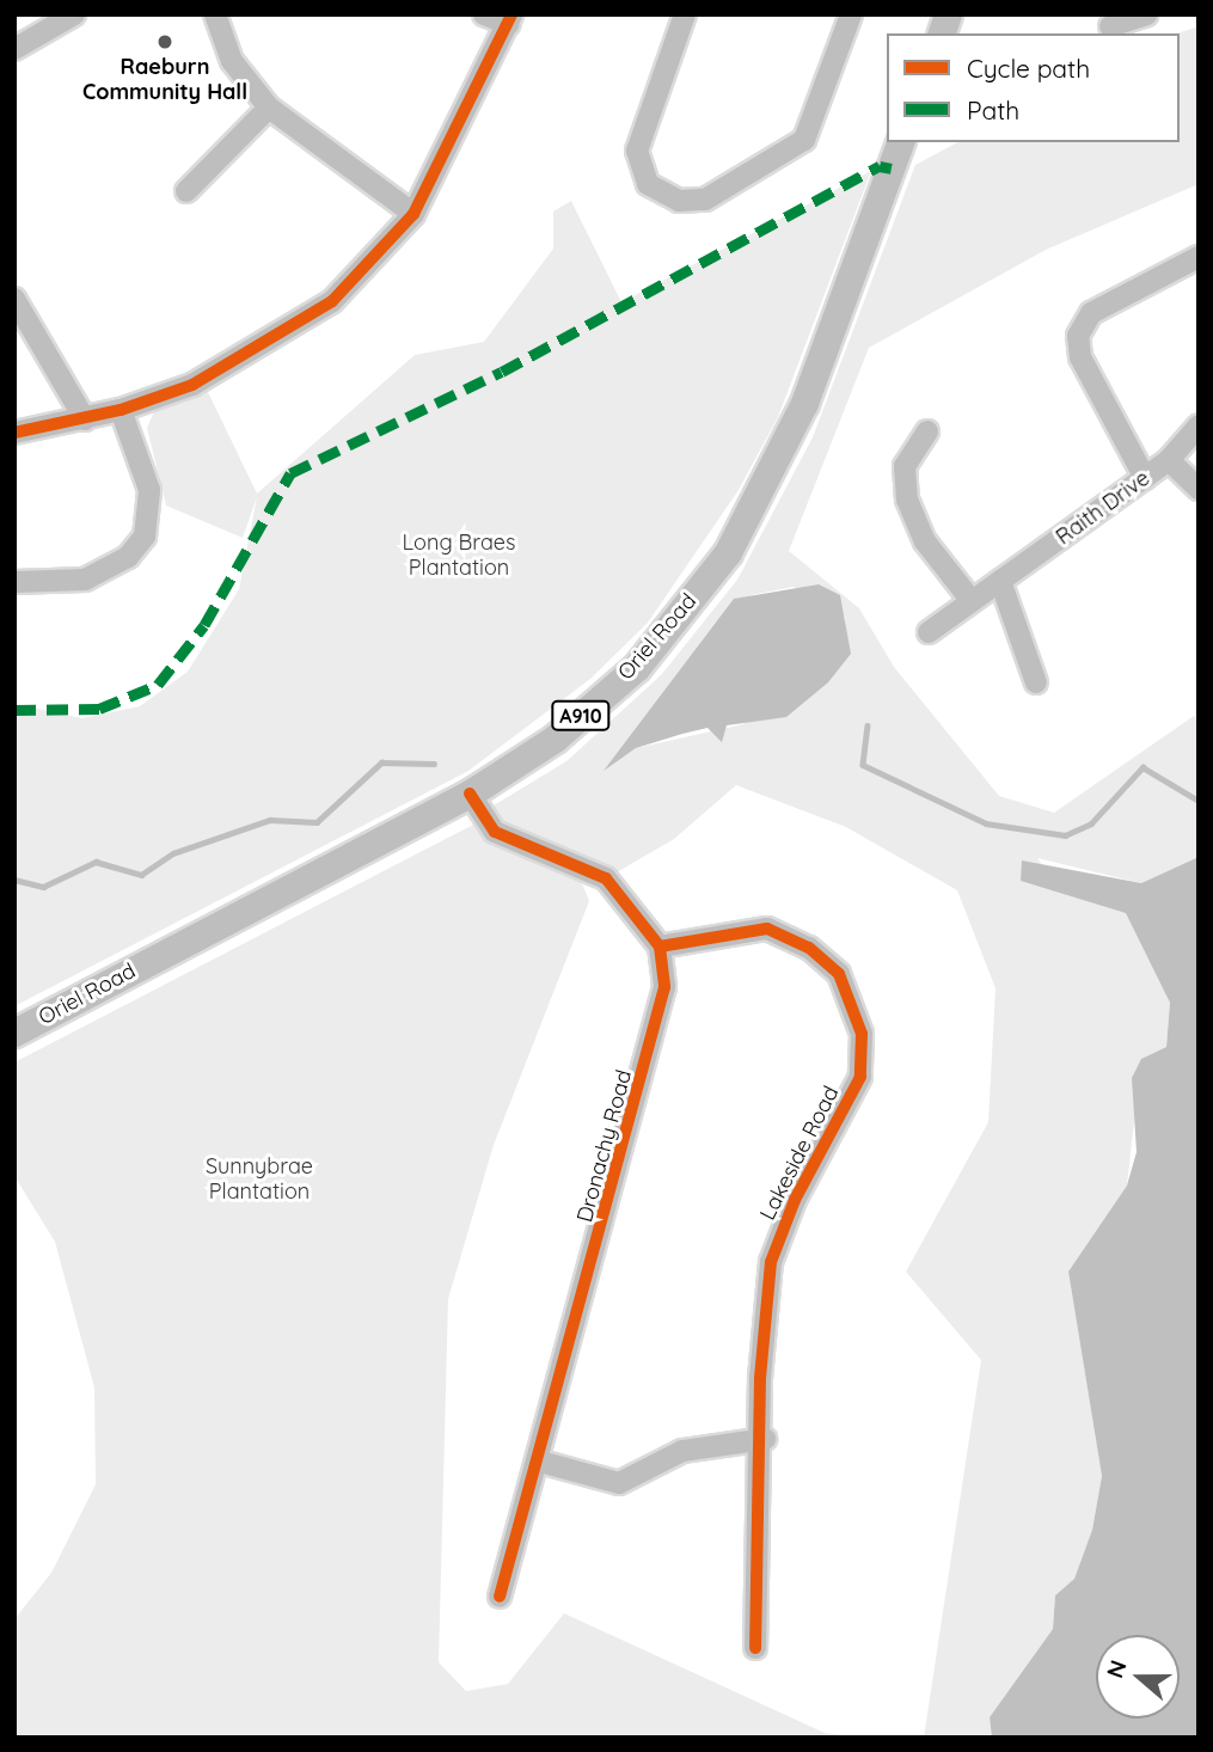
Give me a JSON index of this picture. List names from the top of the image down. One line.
{"streets":{"main road":["Oriel Road","A910"],"street":["Raith Drive","Dronachy Road","Lakeside Road"]},"crossings":[["Dronachy Road","Lakeside Road"]],"parks":["Long Braes Plantation","Sunnybrae Plantation"],"places":["Raeburn Community Hall"],"legend":["Cycle path","Path"],"north":"left"}
